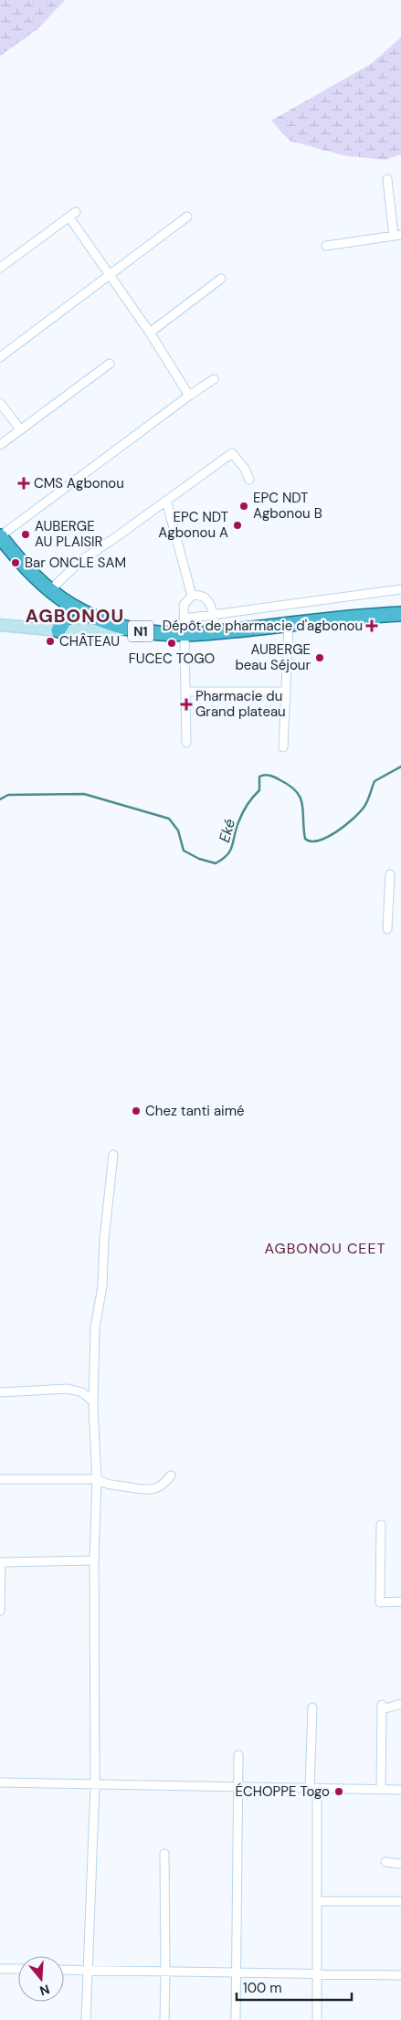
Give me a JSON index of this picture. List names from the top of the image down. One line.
{"streets":{"highway":["N1"]},"districts":["AGBONOU","AGBONOU CEET"],"water":["Eké"],"places":{"health":["CMS Agbonou","Dépôt de pharmacie d'agbonou","Pharmacie du Grand plateau"],"other":["EPC NDT Agbonou B","EPC NDT Agbonou A","AUBERGE AU PLAISIR","Bar ONCLE SAM","CHÂTEAU","FUCEC TOGO","AUBERGE beau Séjour","Chez tanti aimé","ÉCHOPPE Togo"]},"scale_bar":"100 m","north":"bottom"}
